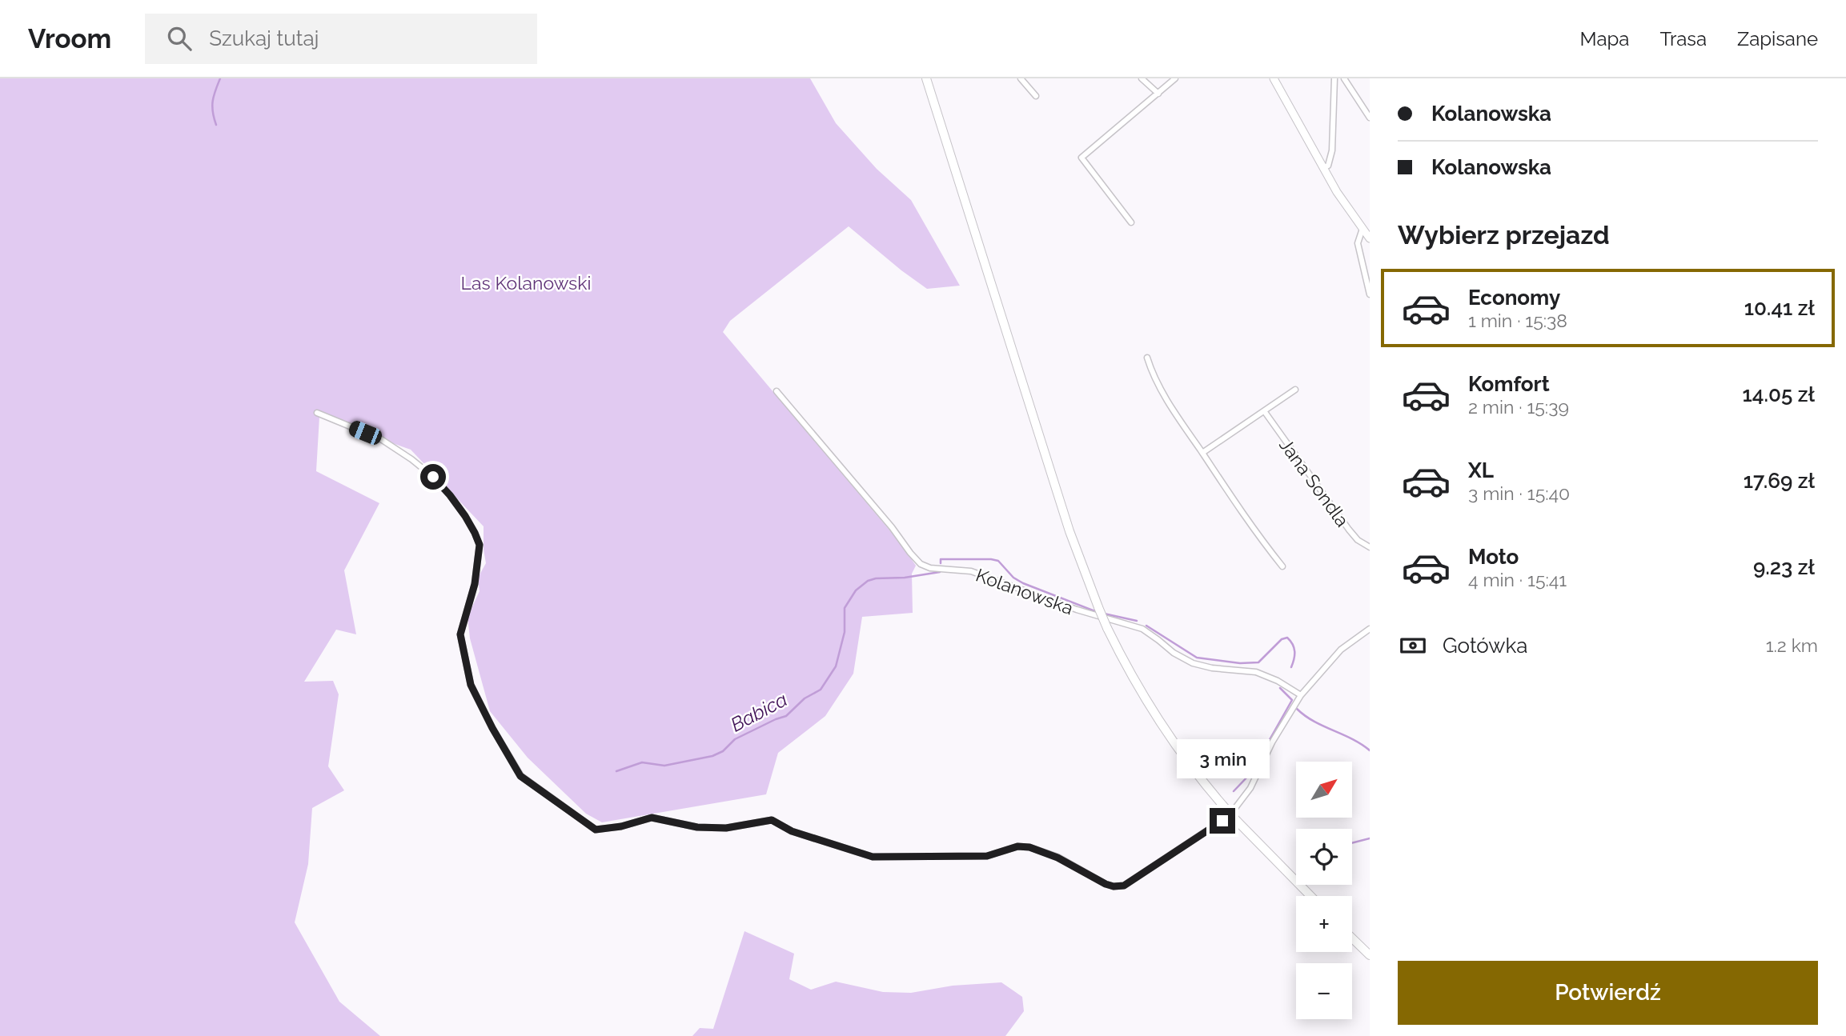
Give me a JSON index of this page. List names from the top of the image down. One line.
{"streets":{"street":["Jana Sondla","Kolanowska"]},"water":["Babica"],"parks":["Las Kolanowski"],"north":"top right","page":{"header":"Vroom","search":"Szukaj tutaj","nav":["Mapa","Trasa","Zapisane"],"banner":["Kolanowska","Kolanowska"],"heading":"Wybierz przejazd","list":[{"name":"Economy","note":"1 min · 15:38","value":"10.41 zł"},{"name":"Komfort","note":"2 min · 15:39","value":"14.05 zł"},{"name":"XL","note":"3 min · 15:40","value":"17.69 zł"},{"name":"Moto","note":"4 min · 15:41","value":"9.23 zł"}],"pay":["Gotówka","1.2 km"],"bubble":"3 min","map_buttons":["+","−"],"buttons":"Potwierdź"}}
